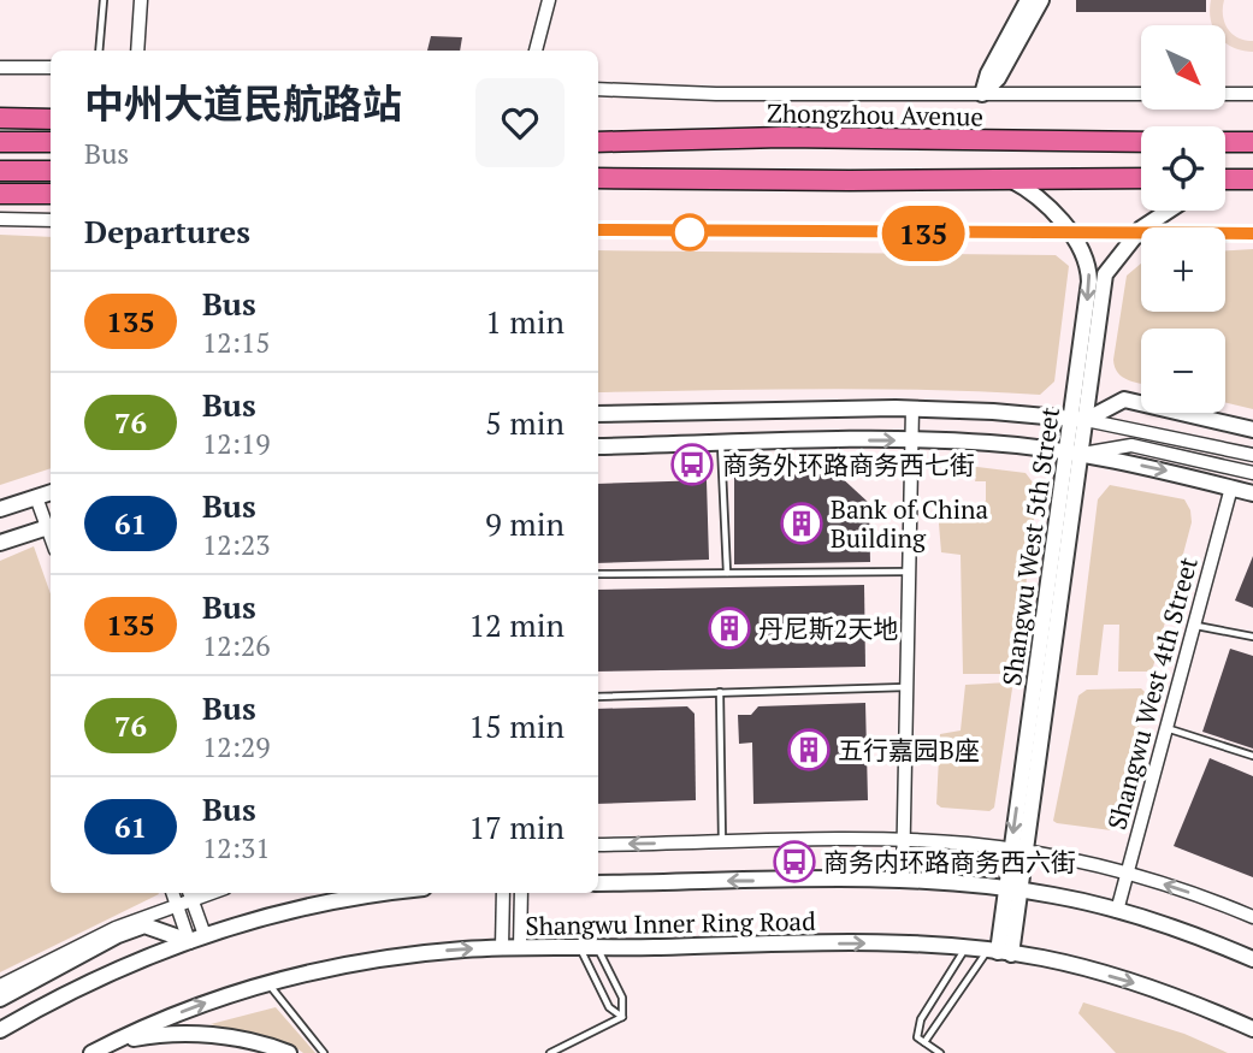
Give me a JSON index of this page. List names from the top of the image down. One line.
{"streets":{"highway":["Zhongzhou Avenue"],"street":["Shangwu West 5th Street","Shangwu West 4th Street","Shangwu Inner Ring Road"]},"crossings":[["Shangwu West 5th Street","Shangwu Inner Ring Road"],["Shangwu West 4th Street","Shangwu Inner Ring Road"]],"places":{"bus stop":["商务外环路商务西七街","商务内环路商务西六街"],"building":["Bank of China Building","丹尼斯2天地","五行嘉园B座"]},"lines":["bus line 135"],"north":"bottom right","page":{"on_map":"135","map_buttons":["+","−"],"heading":[["中州大道民航路站","Bus"],"Departures"],"list":[{"mark":"135","name":"Bus","note":"12:15","value":"1 min"},{"mark":"76","name":"Bus","note":"12:19","value":"5 min"},{"mark":"61","name":"Bus","note":"12:23","value":"9 min"},{"mark":"135","name":"Bus","note":"12:26","value":"12 min"},{"mark":"76","name":"Bus","note":"12:29","value":"15 min"},{"mark":"61","name":"Bus","note":"12:31","value":"17 min"}]}}
